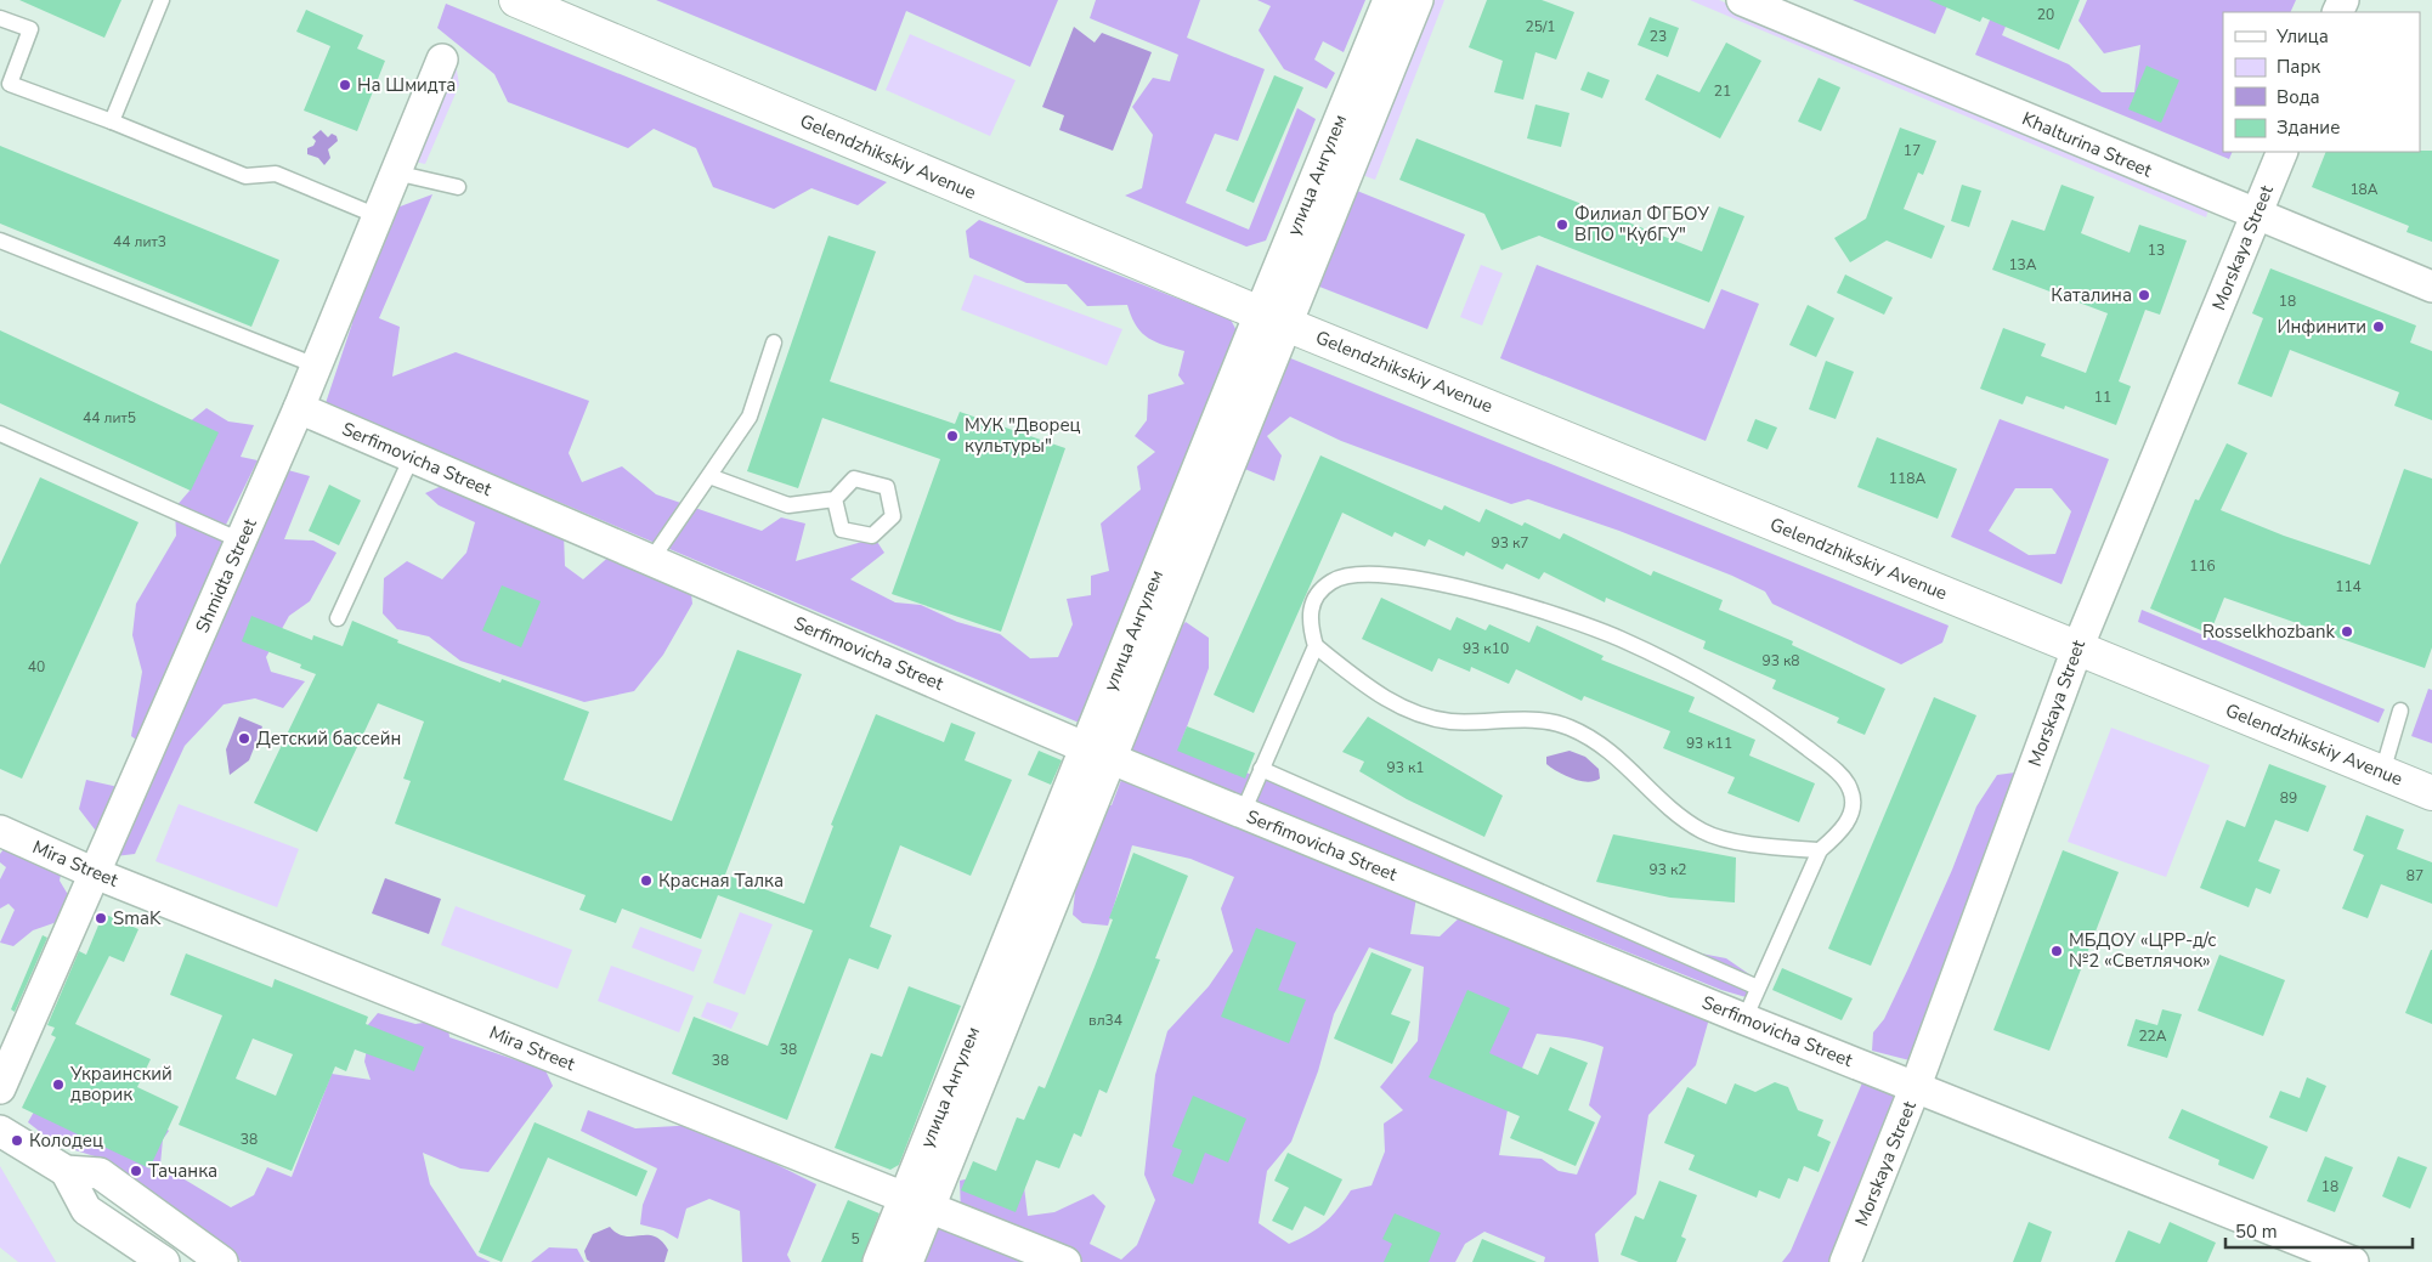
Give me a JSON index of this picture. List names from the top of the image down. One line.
{"streets":{"main road":["Gelendzhikskiy Avenue"],"street":["Khalturina Street","улица Ангулем","Morskaya Street","Serfimovicha Street","Shmidta Street","Mira Street"]},"crossings":[["Khalturina Street","Morskaya Street"],["Gelendzhikskiy Avenue","улица Ангулем"],["Gelendzhikskiy Avenue","Morskaya Street"],["улица Ангулем","Serfimovicha Street"],["улица Ангулем","Mira Street"],["Morskaya Street","Serfimovicha Street"],["Serfimovicha Street","Shmidta Street"],["Shmidta Street","Mira Street"]],"places":["На Шмидта","Филиал ФГБОУ ВПО \"КубГУ\"","Каталина","Инфинити","МУК \"Дворец культуры\"","Rosselkhozbank","Детский бассейн","Красная Талка","SmaK","МБДОУ «ЦРР-д/с №2 «Светлячок»","Украинский дворик","Колодец","Тачанка"],"house_numbers":["20","25/1","23","21","17","18А","44 лит3","13","13А","18","11","44 лит5","118А","93 к7","116","114","93 к10","93 к8","40","93 к11","93 к1","89","93 к2","87","вл34","22А","38","38","38","18","5"],"legend":["Улица","Парк","Вода","Здание"],"scale_bar":"50 m"}
